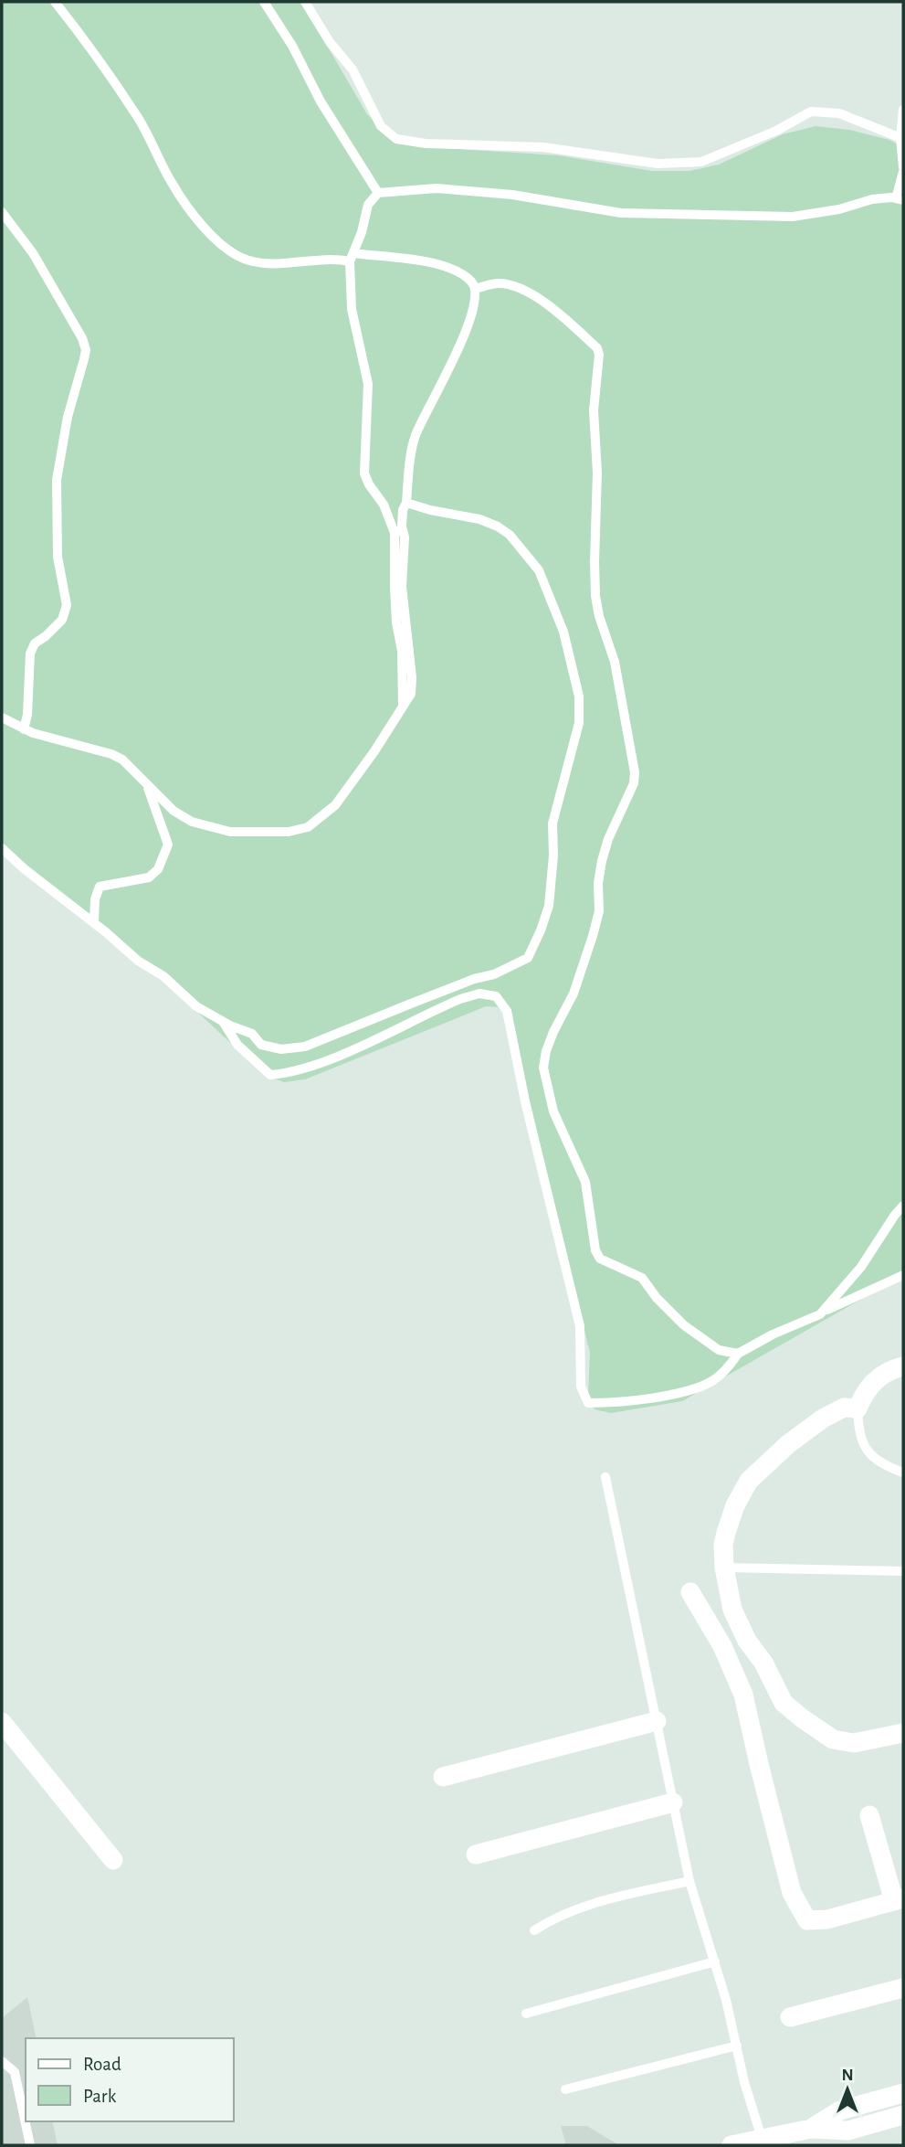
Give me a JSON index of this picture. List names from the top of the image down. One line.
{"legend":["Road","Park"],"north":"top"}
